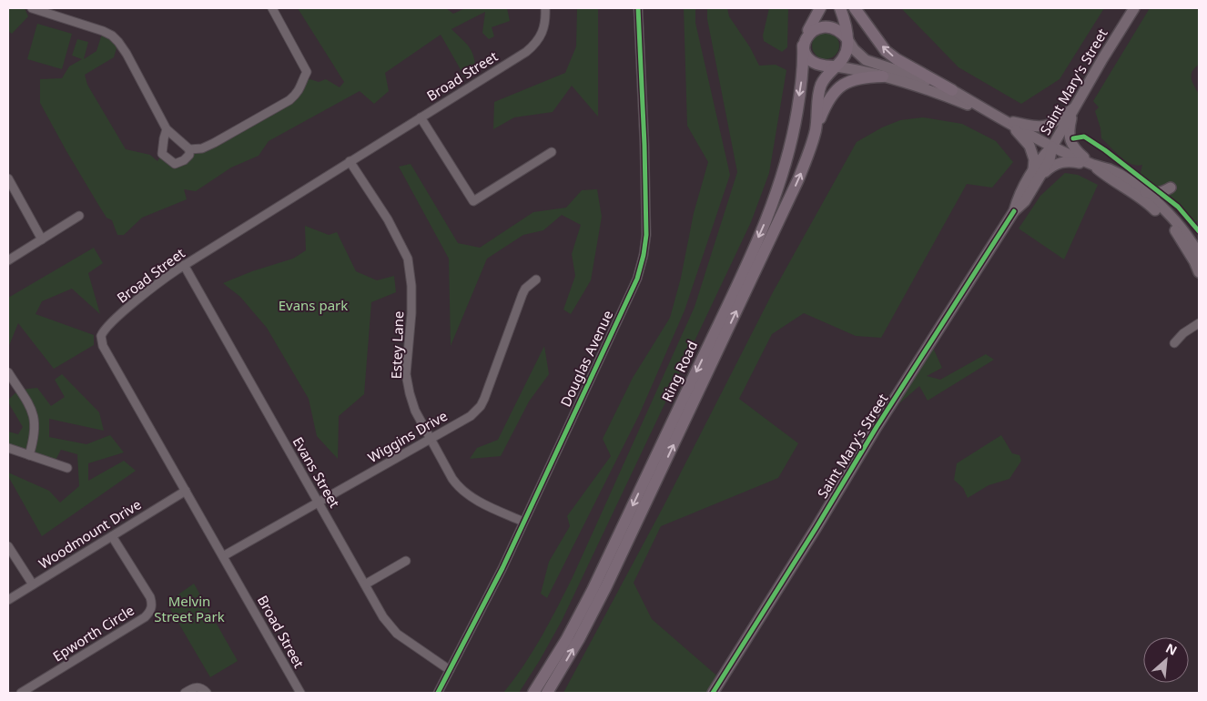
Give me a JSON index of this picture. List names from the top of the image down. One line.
{"streets":{"highway":["Ring Road"],"main road":["Saint Mary's Street"],"street":["Broad Street","Estey Lane","Douglas Avenue","Wiggins Drive","Evans Street","Woodmount Drive","Epworth Circle"]},"crossings":[["Broad Street","Estey Lane"],["Broad Street","Wiggins Drive"],["Broad Street","Evans Street"],["Broad Street","Woodmount Drive"],["Estey Lane","Douglas Avenue"],["Estey Lane","Wiggins Drive"],["Douglas Avenue","Evans Street"],["Wiggins Drive","Evans Street"],["Woodmount Drive","Epworth Circle"]],"parks":["Evans park","Melvin Street Park"],"north":"top right"}
